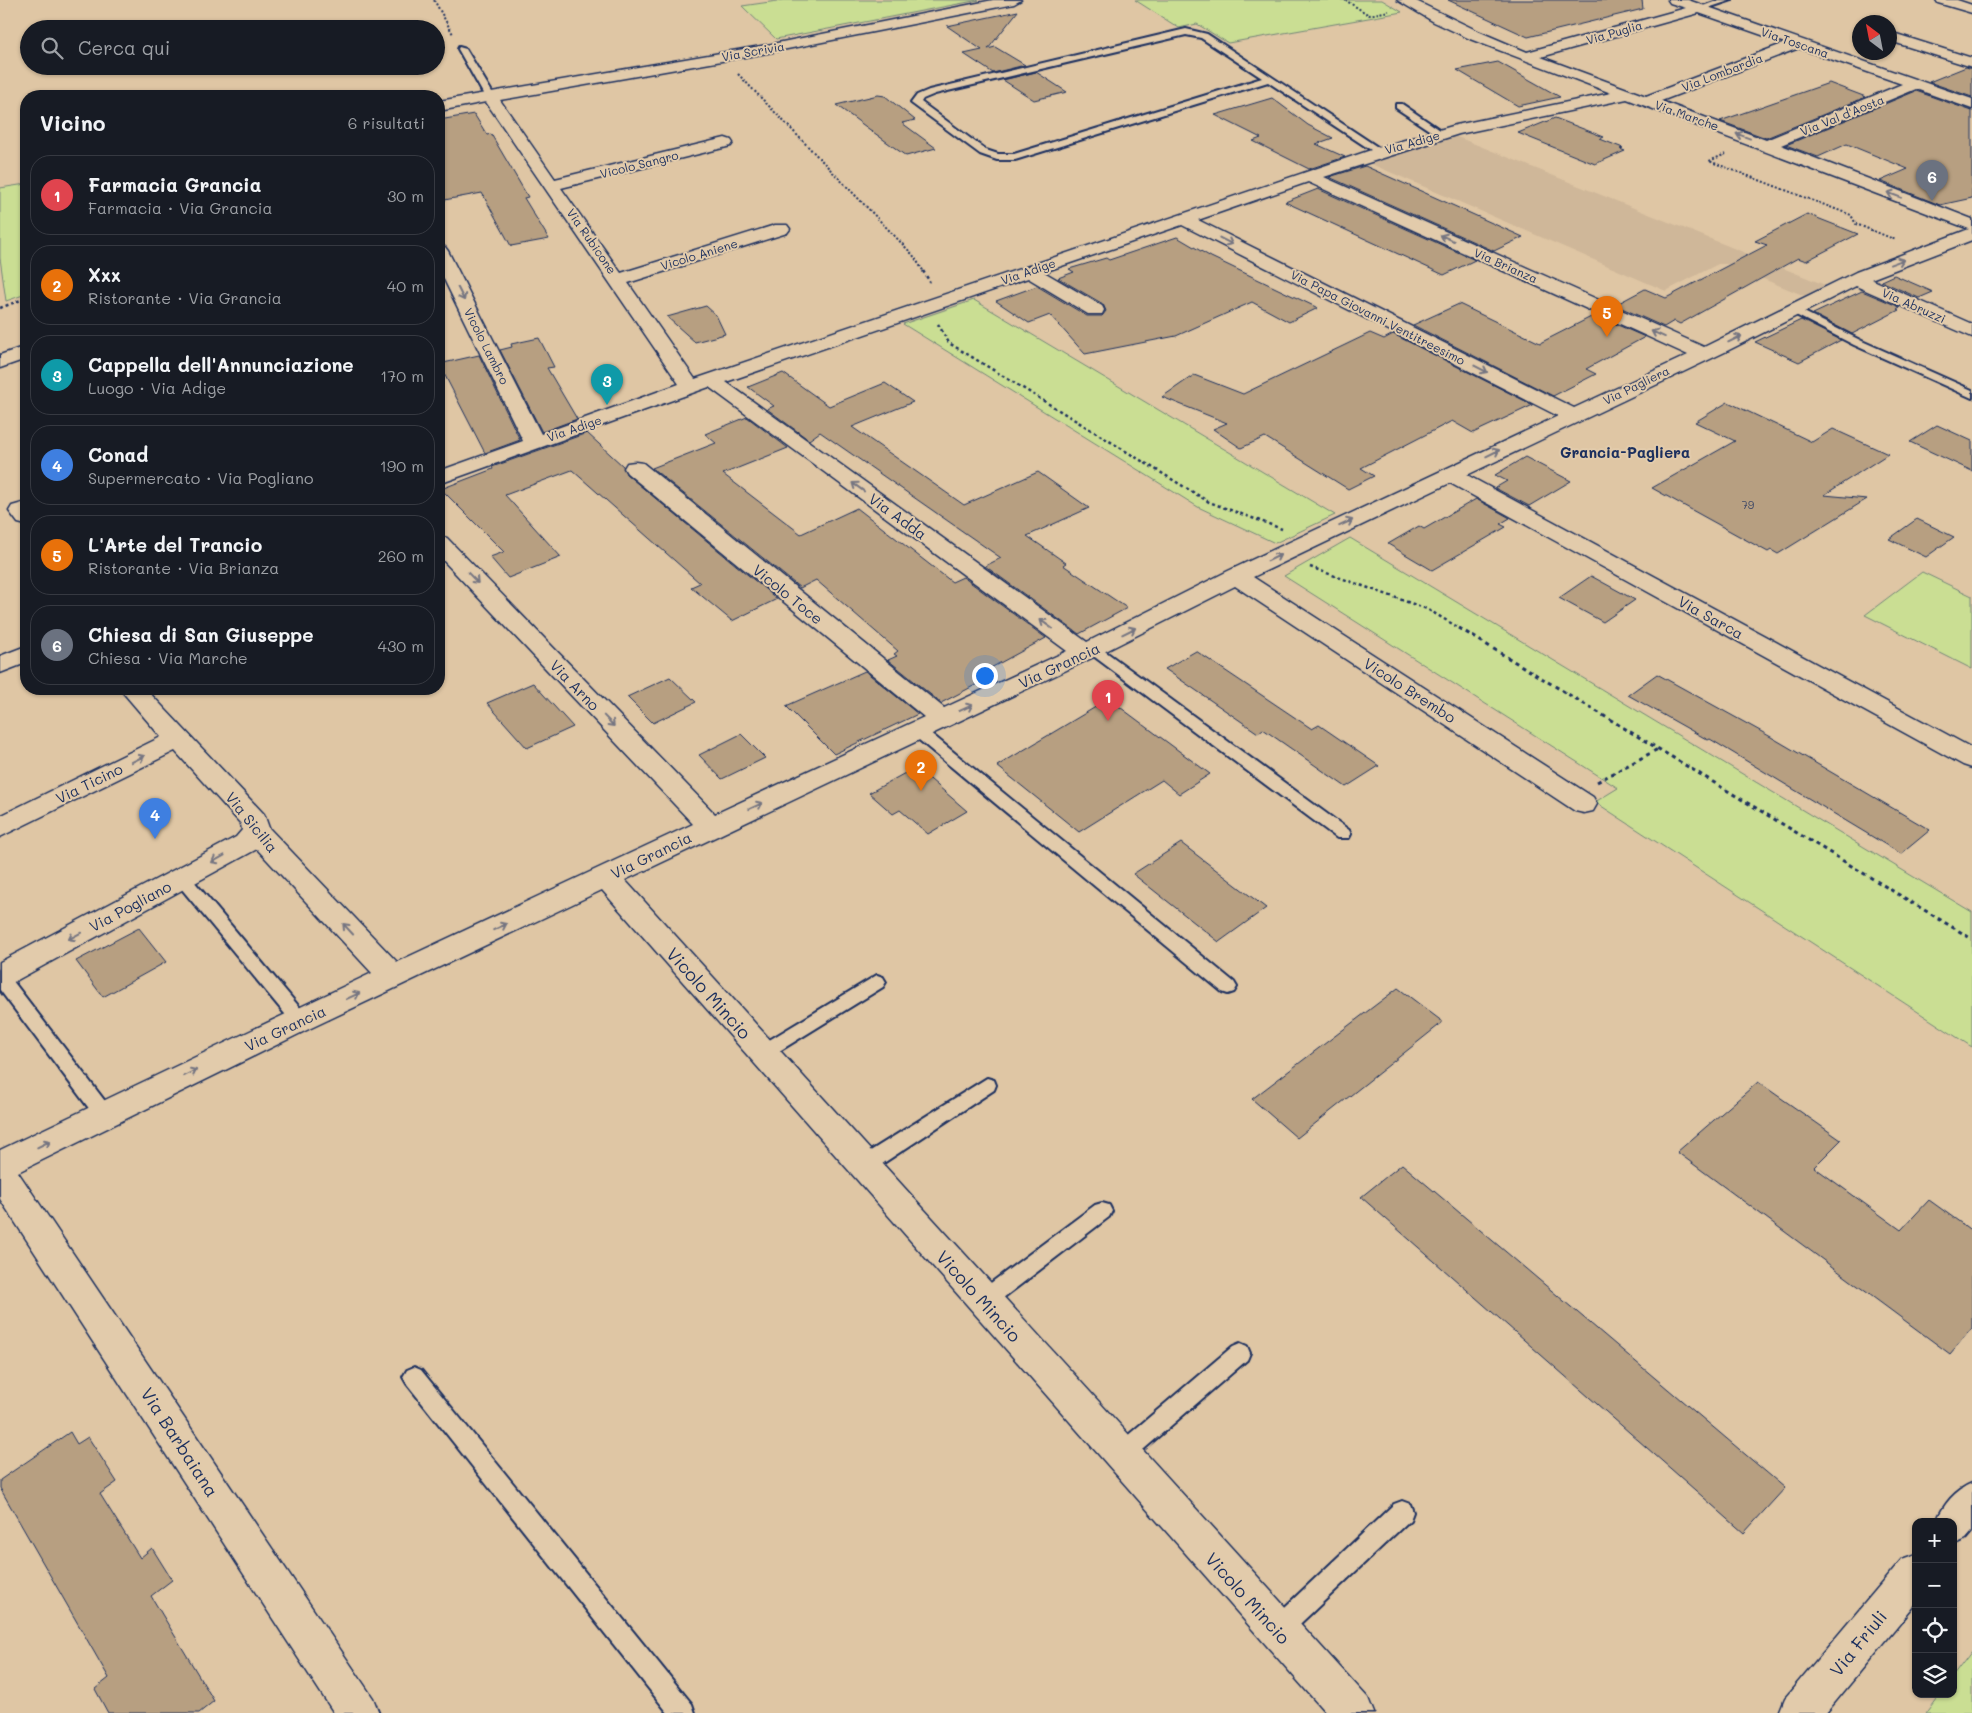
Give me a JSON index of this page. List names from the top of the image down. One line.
{"streets":{"street":["Via Puglia","Via Toscana","Via Scrivia","Via Lombardia","Via Marche","Via Val d'Aosta","Via Adige","Vicolo Sangro","Via Rubicone","Vicolo Aniene","Via Brianza","Via Abruzzi","Via Papa Giovanni Ventitreesimo","Vicolo Lambro","Via Pagliera","Via Adda","Vicolo Toce","Via Sarca","Via Grancia","Via Arno","Vicolo Brembo","Via Ticino","Via Sicilia","Via Pogliano","Vicolo Mincio","Via Barbaiana","Via Friuli"]},"crossings":[["Via Puglia","Via Toscana"],["Via Puglia","Via Marche"],["Via Toscana","Via Lombardia"],["Via Toscana","Via Val d'Aosta"],["Via Scrivia","Via Rubicone"],["Via Lombardia","Via Marche"],["Via Marche","Via Val d'Aosta"],["Via Marche","Via Adige"],["Via Adige","Via Rubicone"],["Via Adige","Via Brianza"],["Via Adige","Via Papa Giovanni Ventitreesimo"],["Via Adige","Vicolo Lambro"],["Via Adige","Via Adda"],["Vicolo Sangro","Via Rubicone"],["Via Rubicone","Vicolo Aniene"],["Via Brianza","Via Pagliera"],["Via Abruzzi","Via Pagliera"],["Via Papa Giovanni Ventitreesimo","Via Pagliera"],["Via Pagliera","Via Sarca"],["Via Pagliera","Via Grancia"],["Via Adda","Via Grancia"],["Vicolo Toce","Via Grancia"],["Via Grancia","Via Arno"],["Via Grancia","Vicolo Brembo"],["Via Grancia","Via Sicilia"],["Via Grancia","Vicolo Mincio"],["Via Ticino","Via Sicilia"],["Via Sicilia","Via Pogliano"]],"one_way":["Via Brianza","Via Papa Giovanni Ventitreesimo","Vicolo Lambro","Via Pagliera","Via Adda","Via Grancia","Via Arno","Via Ticino","Via Sicilia","Via Pogliano"],"districts":["Grancia-Pagliera"],"house_numbers":["79"],"north":"top left","page":{"search":"Cerca qui","heading":["Vicino","6 risultati"],"list":[{"mark":"1","name":"Farmacia Grancia","note":"Farmacia · Via Grancia","value":"30 m"},{"mark":"2","name":"Xxx","note":"Ristorante · Via Grancia","value":"40 m"},{"mark":"3","name":"Cappella dell'Annunciazione","note":"Luogo · Via Adige","value":"170 m"},{"mark":"4","name":"Conad","note":"Supermercato · Via Pogliano","value":"190 m"},{"mark":"5","name":"L'Arte del Trancio","note":"Ristorante · Via Brianza","value":"260 m"},{"mark":"6","name":"Chiesa di San Giuseppe","note":"Chiesa · Via Marche","value":"430 m"}],"pins":["6","5","3","1","2","4"],"map_buttons":["+","−"]}}
